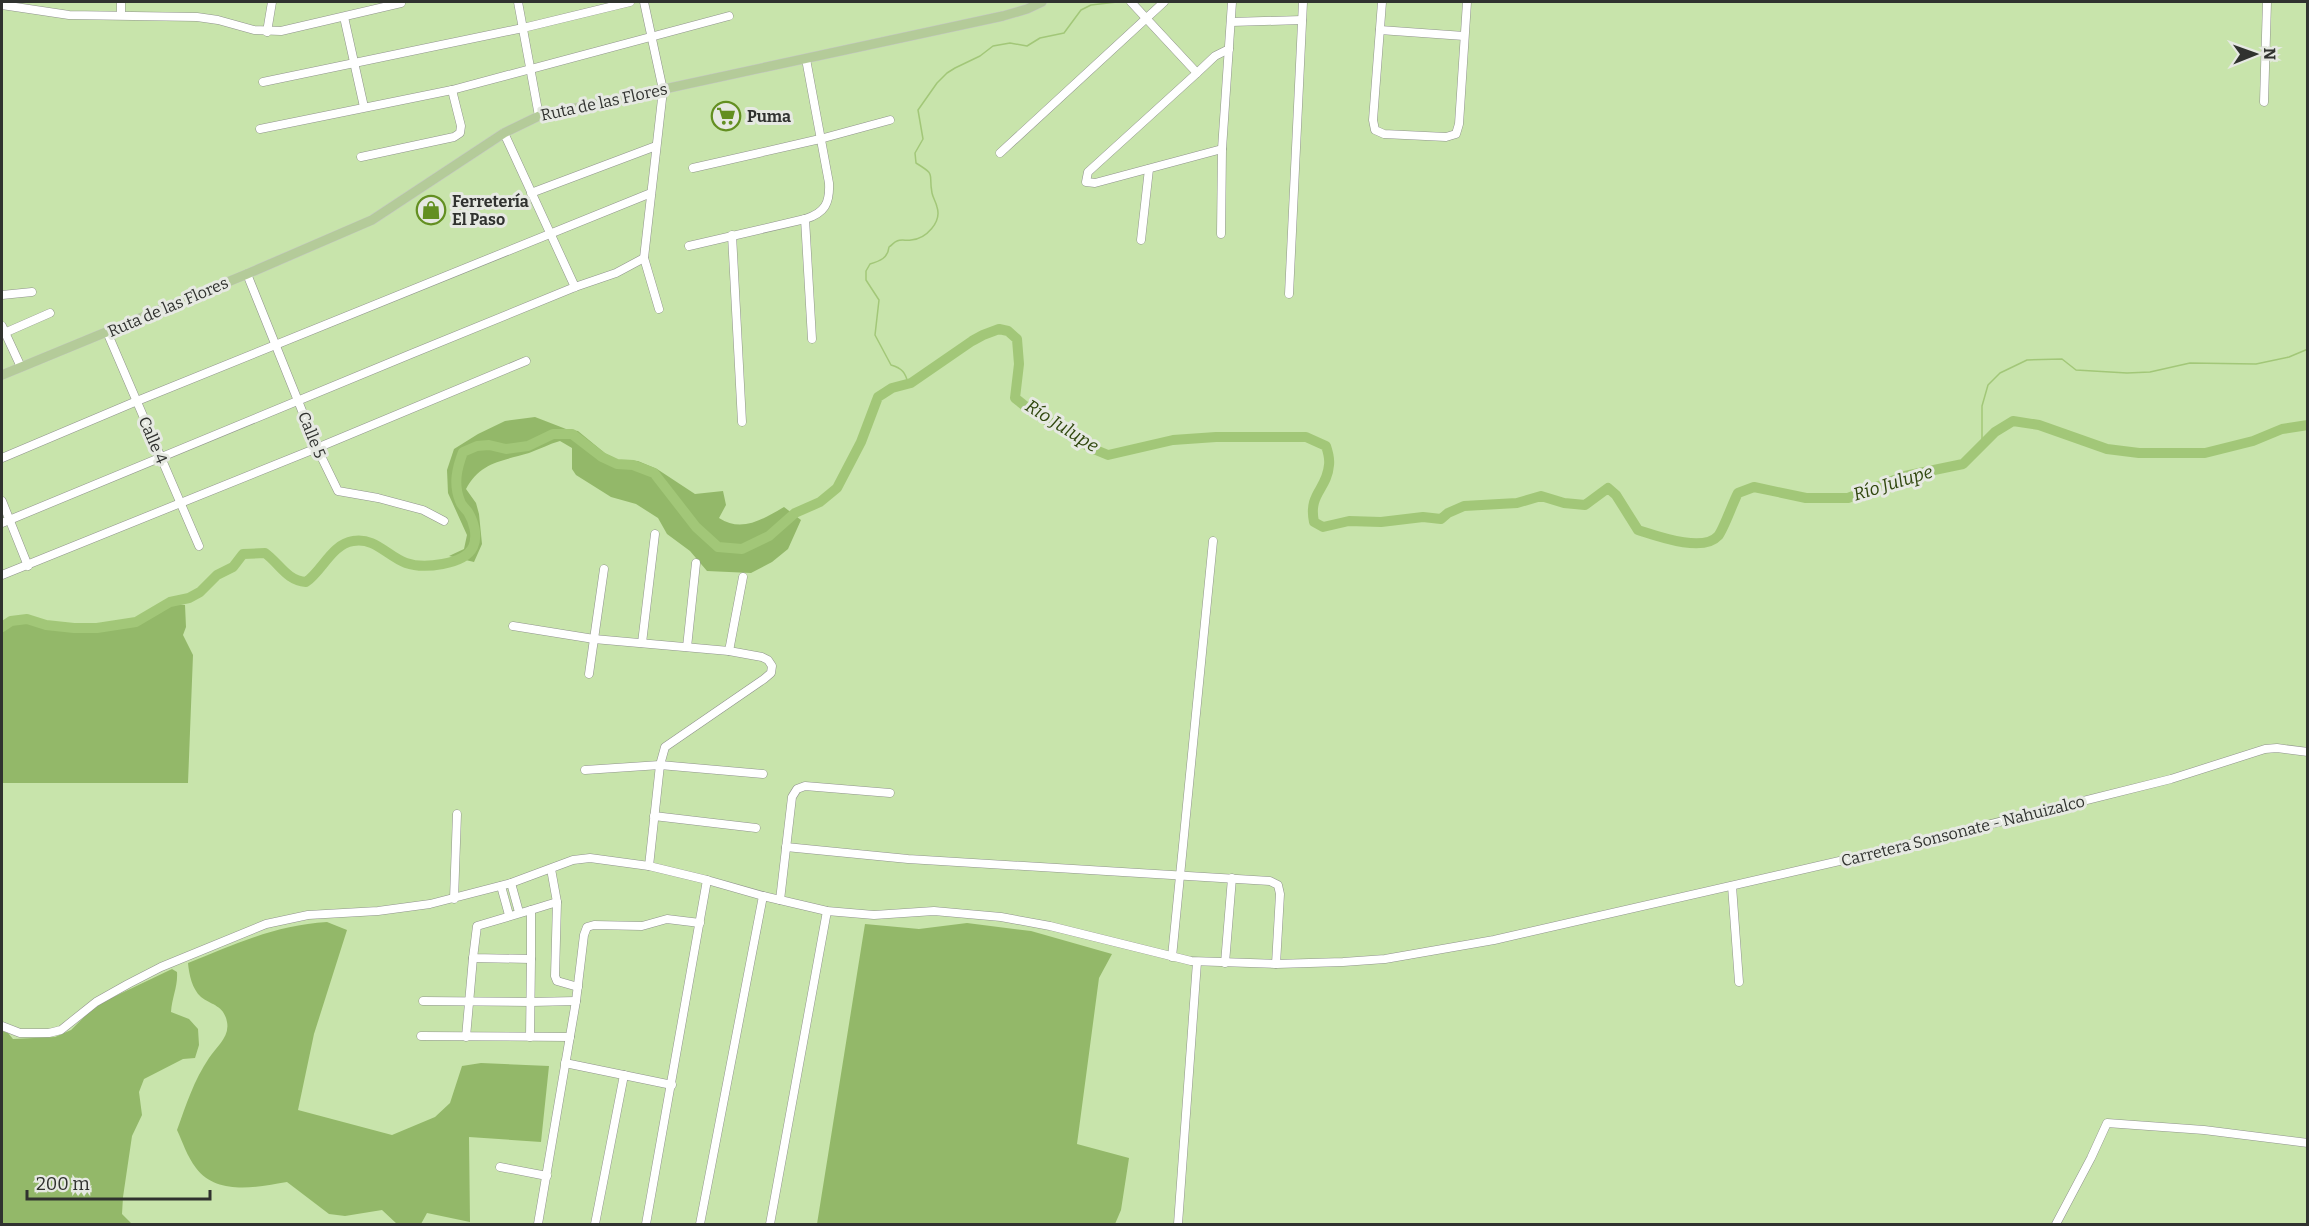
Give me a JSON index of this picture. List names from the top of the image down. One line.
{"streets":{"main road":["Ruta de las Flores"],"street":["Calle 5","Calle 4","Carretera Sonsonate - Nahuizalco"]},"crossings":[["Ruta de las Flores","Calle 5"],["Ruta de las Flores","Calle 4"]],"water":["Río Julupe"],"places":{"supermarket":["Puma"],"shop":["Ferretería El Paso"]},"scale_bar":"200 m","north":"right"}
